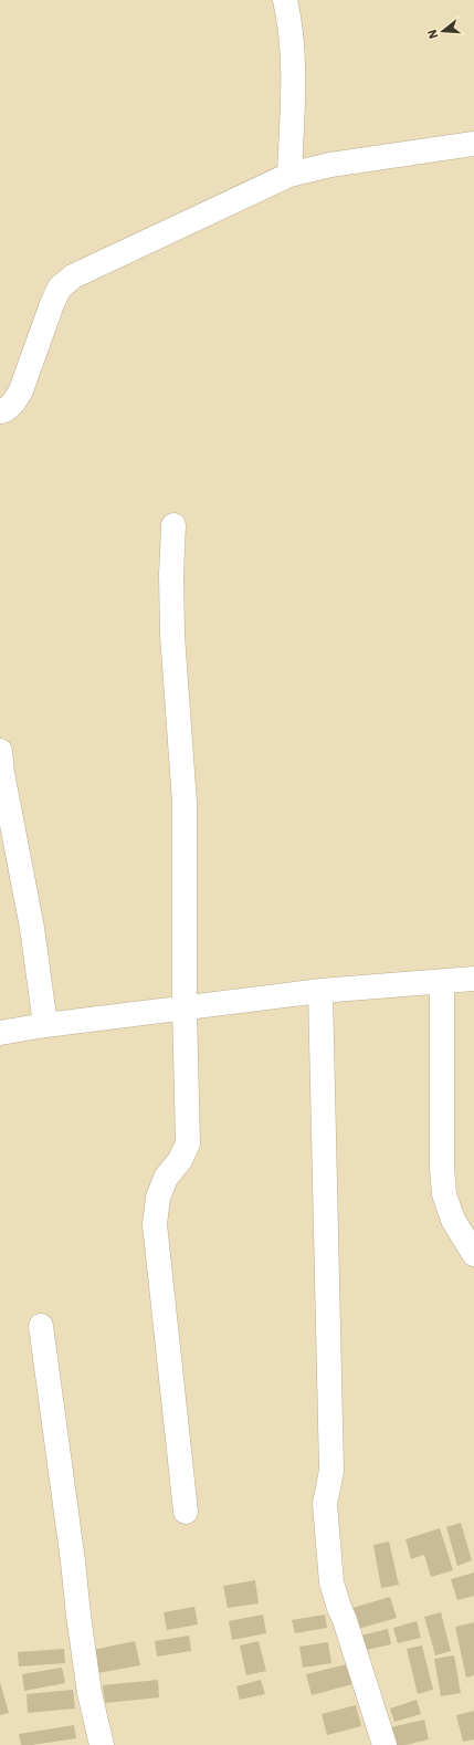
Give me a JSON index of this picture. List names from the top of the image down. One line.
{"north":"left"}
